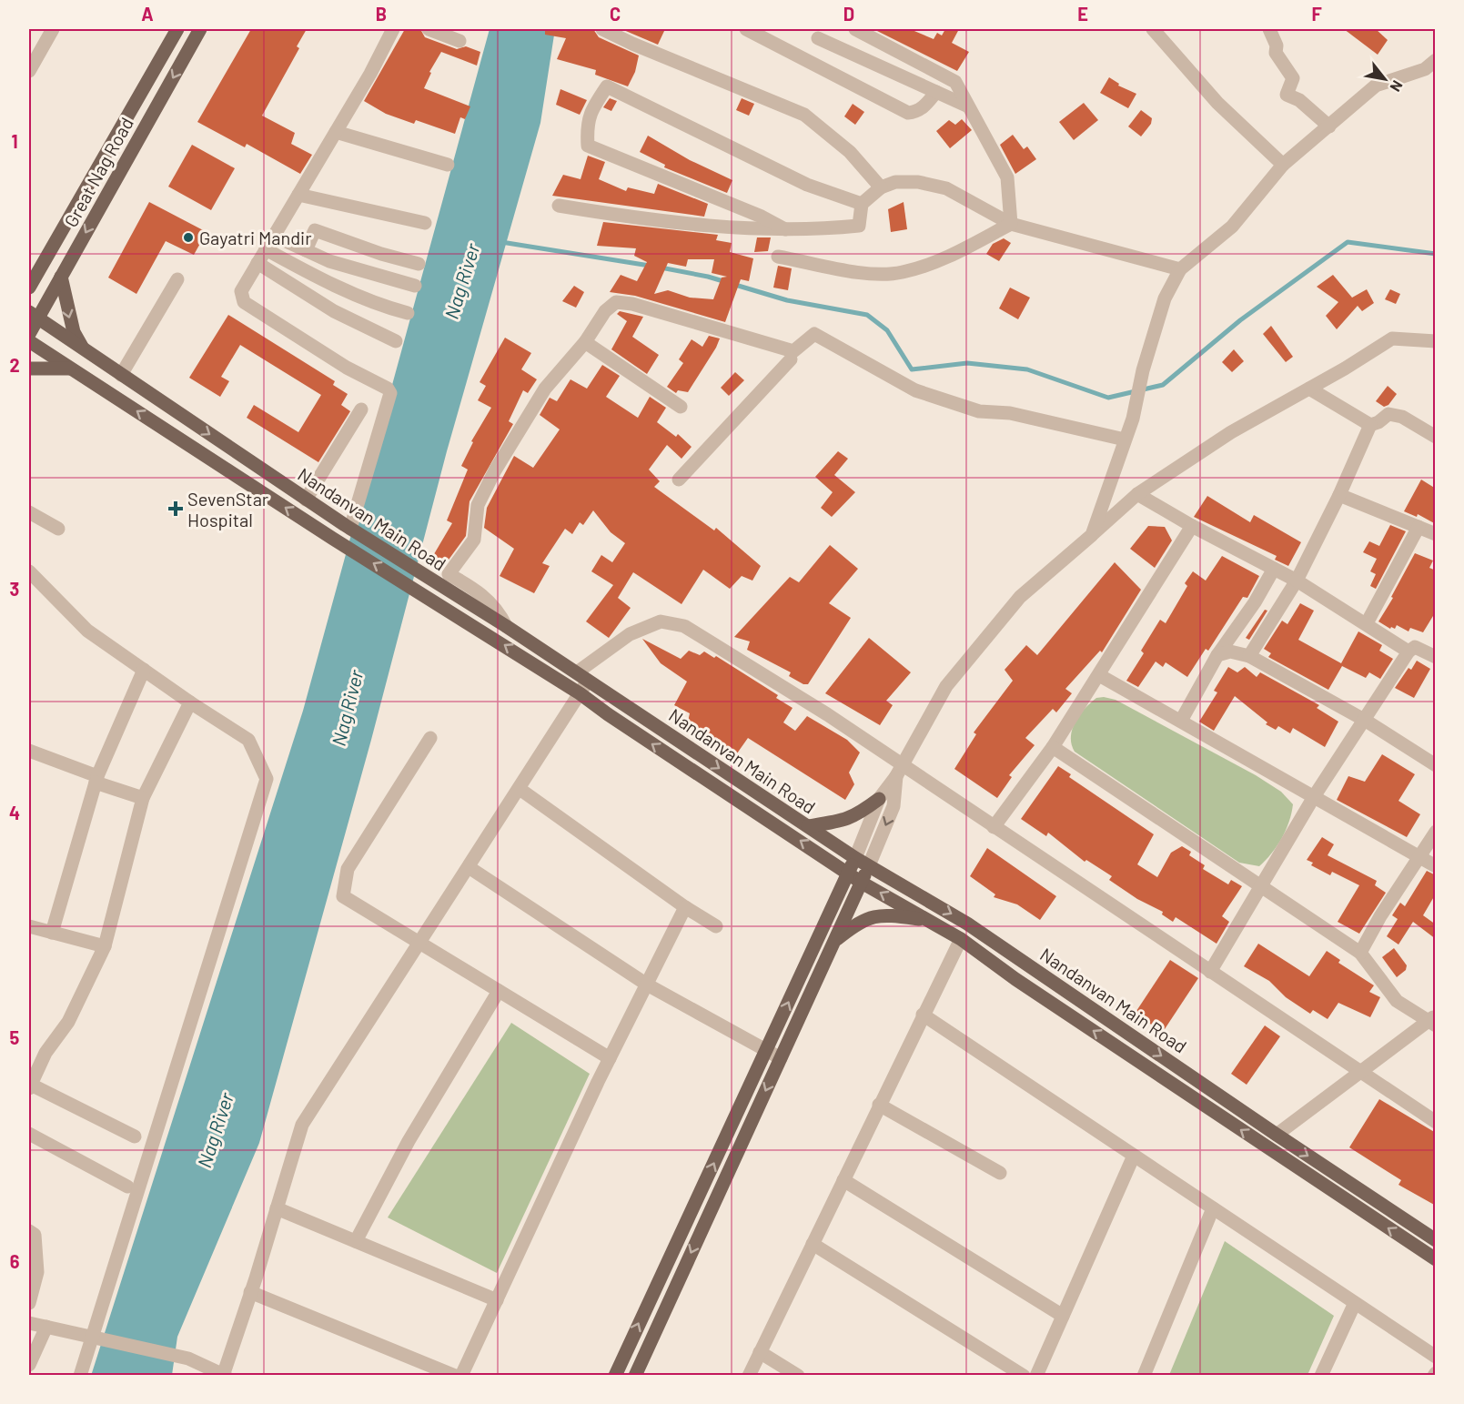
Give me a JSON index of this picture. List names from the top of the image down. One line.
{"streets":{"main road":["Great Nag Road","Nandanvan Main Road"]},"crossings":[["Great Nag Road","Nandanvan Main Road"]],"water":["Nag River"],"places":{"other":["Gayatri Mandir"],"health":["SevenStar Hospital"]},"north":"bottom right","grid":{"columns":["A","B","C","D","E","F"],"rows":["1","2","3","4","5","6"]}}
